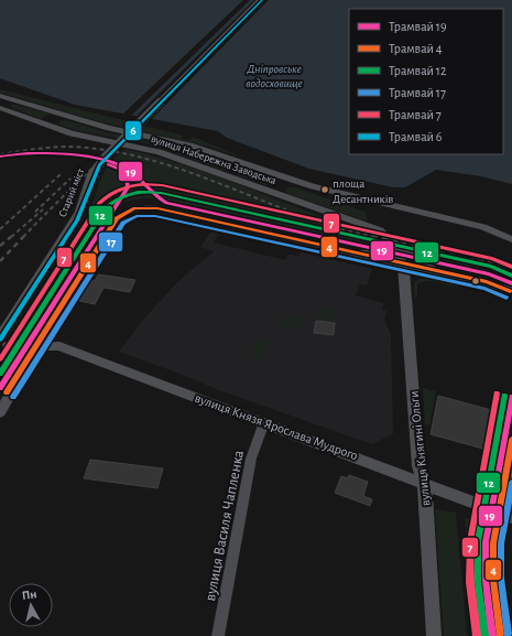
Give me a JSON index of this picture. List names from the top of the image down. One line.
{"streets":{"main road":["вулиця Набережна Заводська","Старий міст","вулиця Князя Ярослава Мудрого","вулиця Княгині Ольги"],"street":["вулиця Василя Чапленка"]},"crossings":[["вулиця Набережна Заводська","вулиця Княгині Ольги"],["вулиця Князя Ярослава Мудрого","вулиця Княгині Ольги"],["вулиця Князя Ярослава Мудрого","вулиця Василя Чапленка"]],"water":["Дніпровське водосховище"],"places":["площа Десантників"],"lines":["tram line 6","tram line 19","tram line 7","tram line 12","tram line 4","tram line 17"],"legend":["Трамвай 19","Трамвай 4","Трамвай 12","Трамвай 17","Трамвай 7","Трамвай 6"],"north":"top"}
